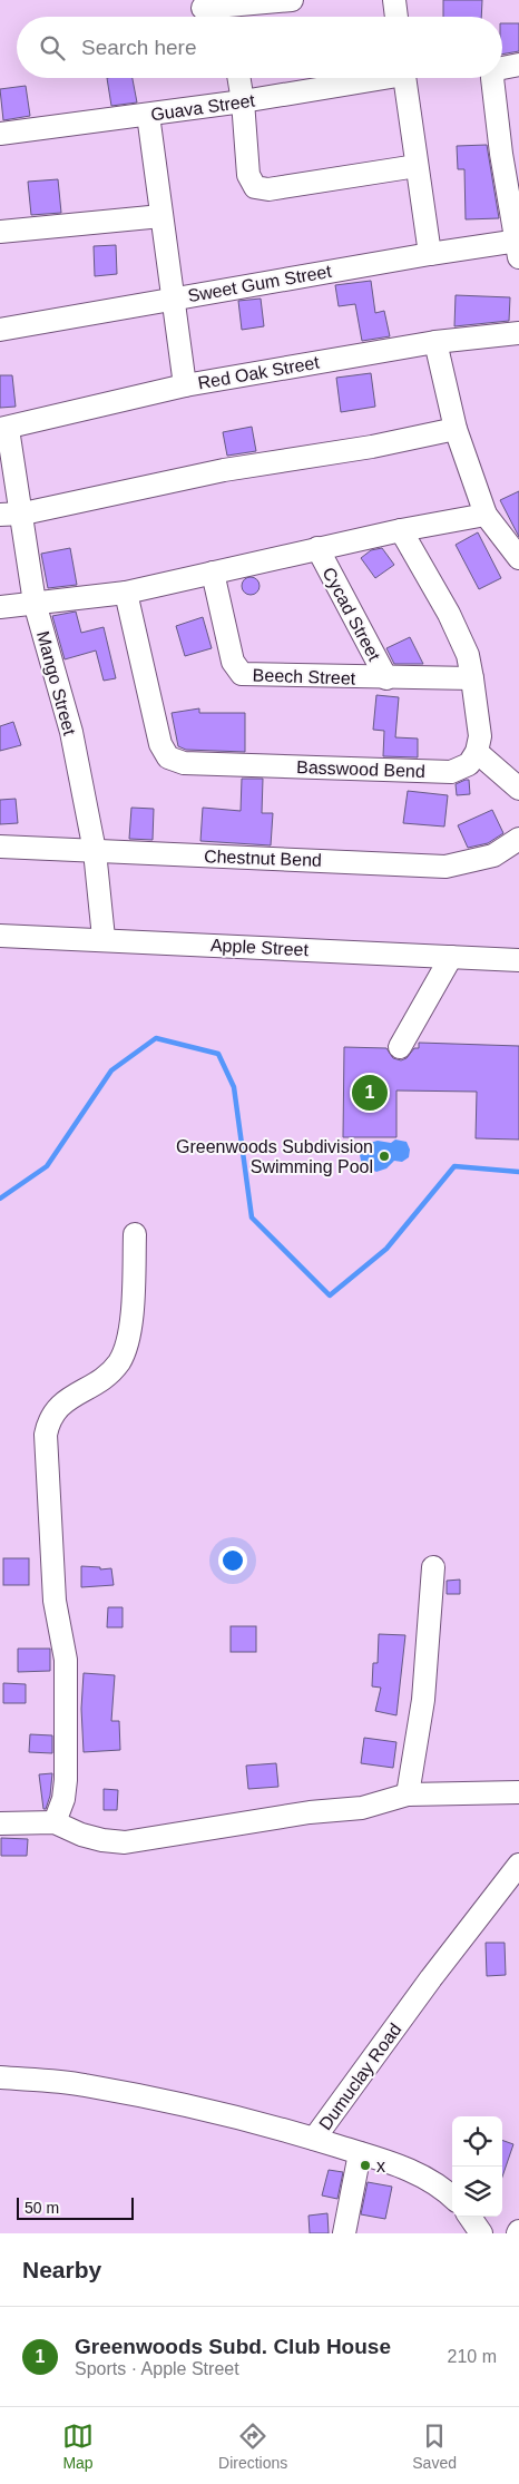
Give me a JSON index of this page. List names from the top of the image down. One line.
{"streets":{"street":["Guava Street","Sweet Gum Street","Red Oak Street","Cycad Street","Beech Street","Mango Street","Basswood Bend","Chestnut Bend","Apple Street","Dumuclay Road"]},"crossings":[["Red Oak Street","Mango Street"],["Cycad Street","Beech Street"],["Mango Street","Chestnut Bend"],["Mango Street","Apple Street"]],"places":["Greenwoods Subdivision Swimming Pool","x"],"scale_bar":"50 m","page":{"search":"Search here","pins":"1","scale":"50 m","heading":"Nearby","list":[{"mark":"1","name":"Greenwoods Subd. Club House","note":"Sports · Apple Street","value":"210 m"}],"nav":["Map","Directions","Saved"]}}
